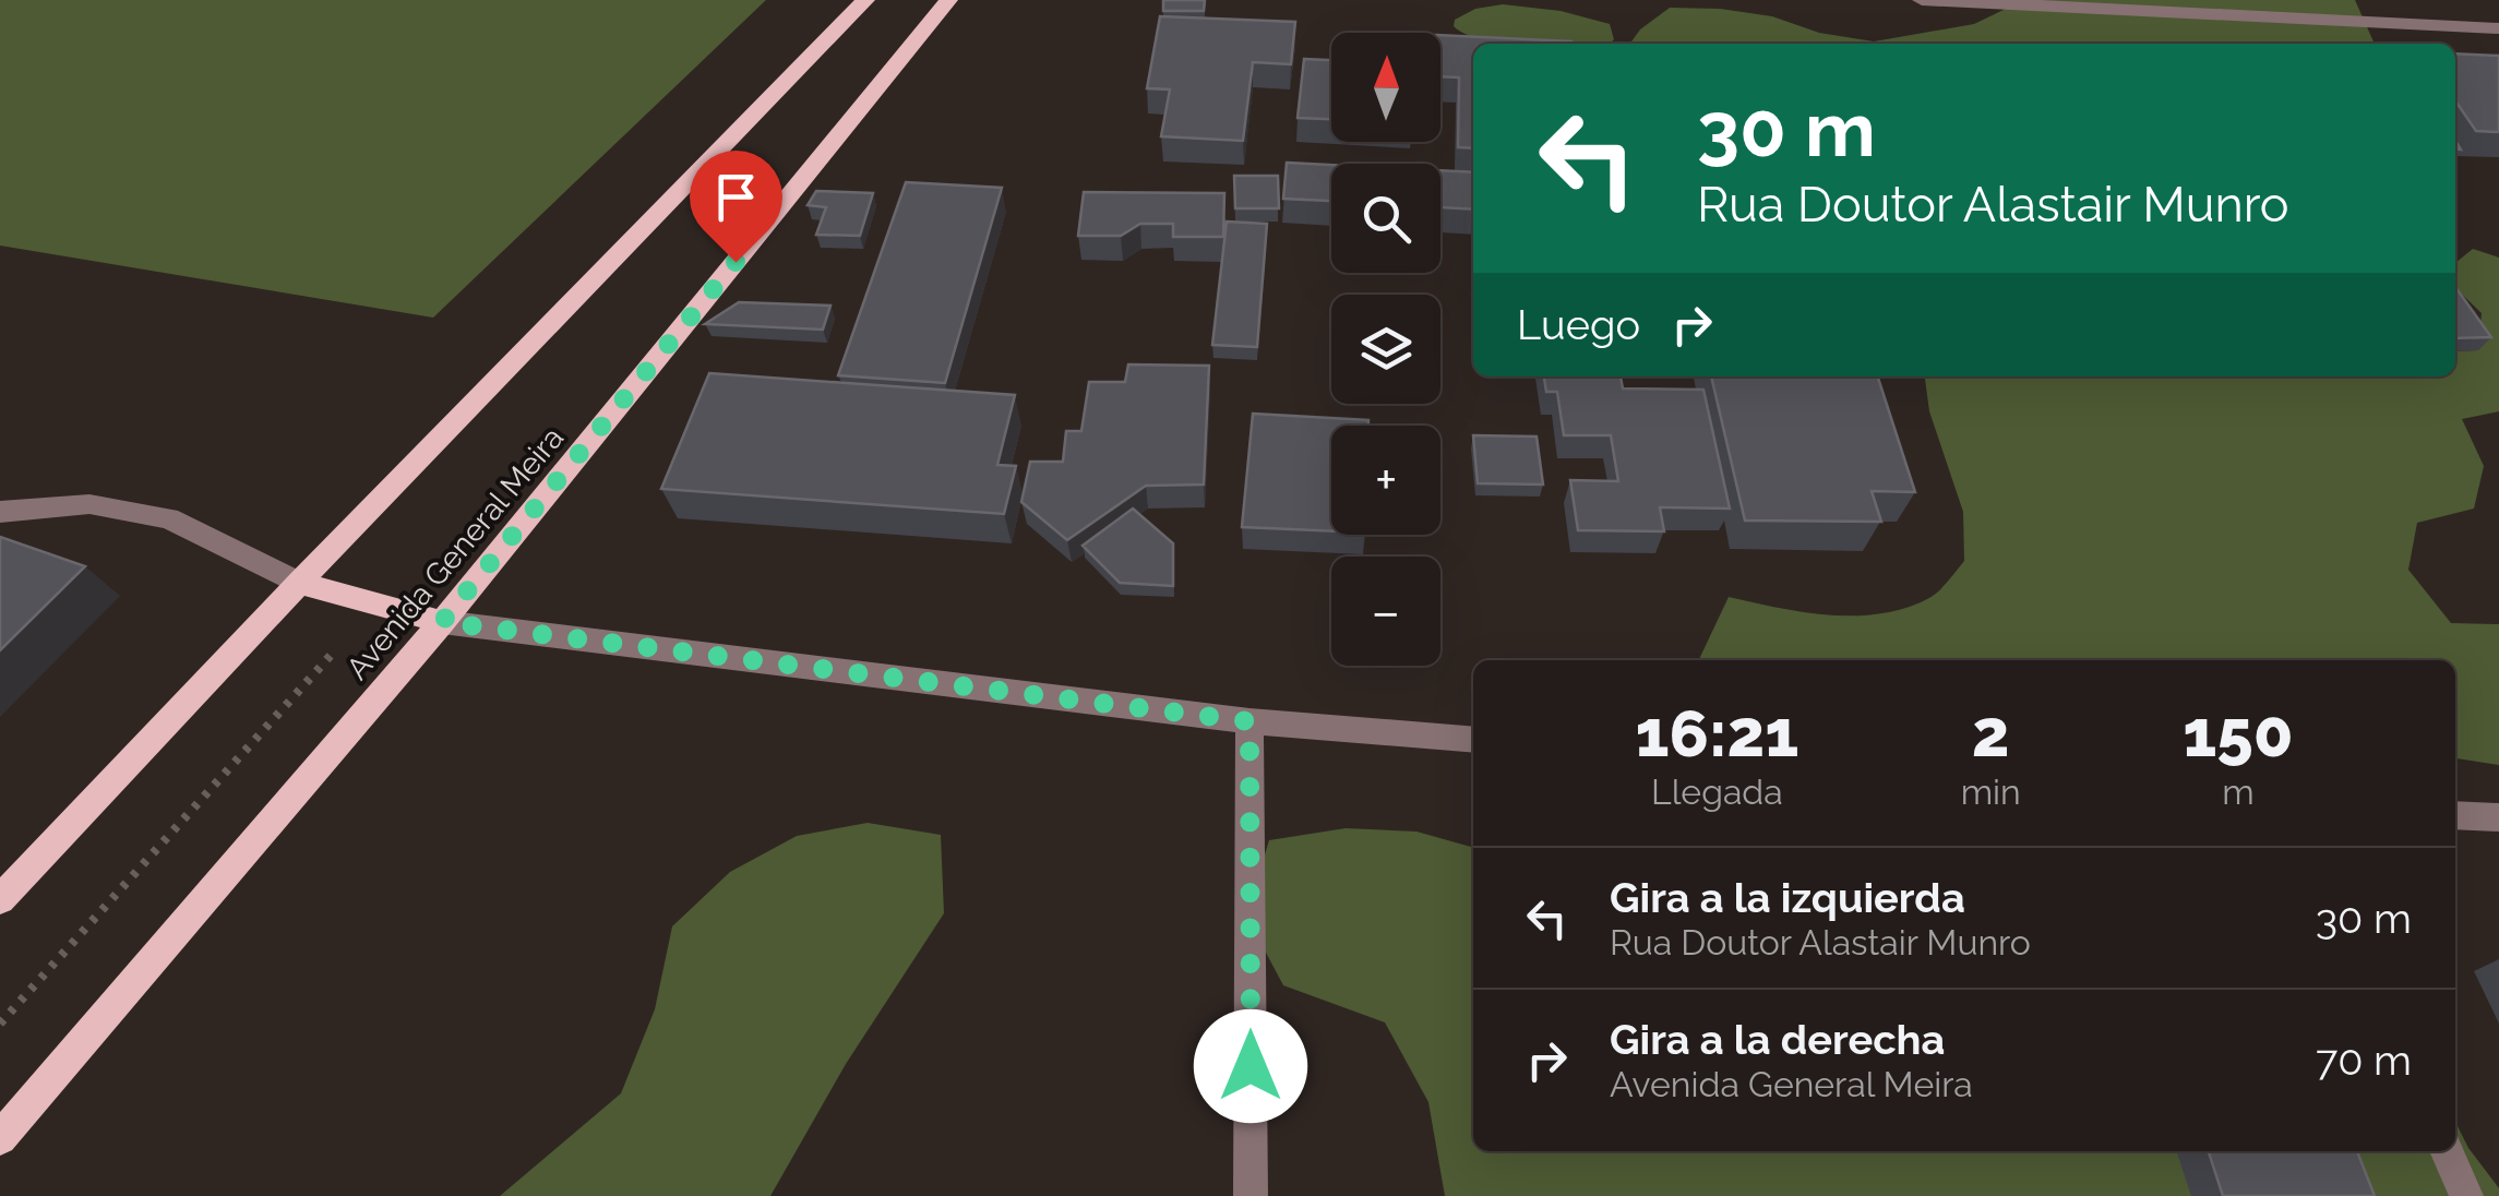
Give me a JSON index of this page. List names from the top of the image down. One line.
{"streets":{"main road":["Avenida General Meira"]},"north":"top","page":{"map_buttons":["+","−"],"turn":["30 m","Rua Doutor Alastair Munro"],"then":"Luego","eta":["16:21","Llegada","2","min","150","m"],"list":[{"name":"Gira a la izquierda","note":"Rua Doutor Alastair Munro","value":"30 m"},{"name":"Gira a la derecha","note":"Avenida General Meira","value":"70 m"}]}}
